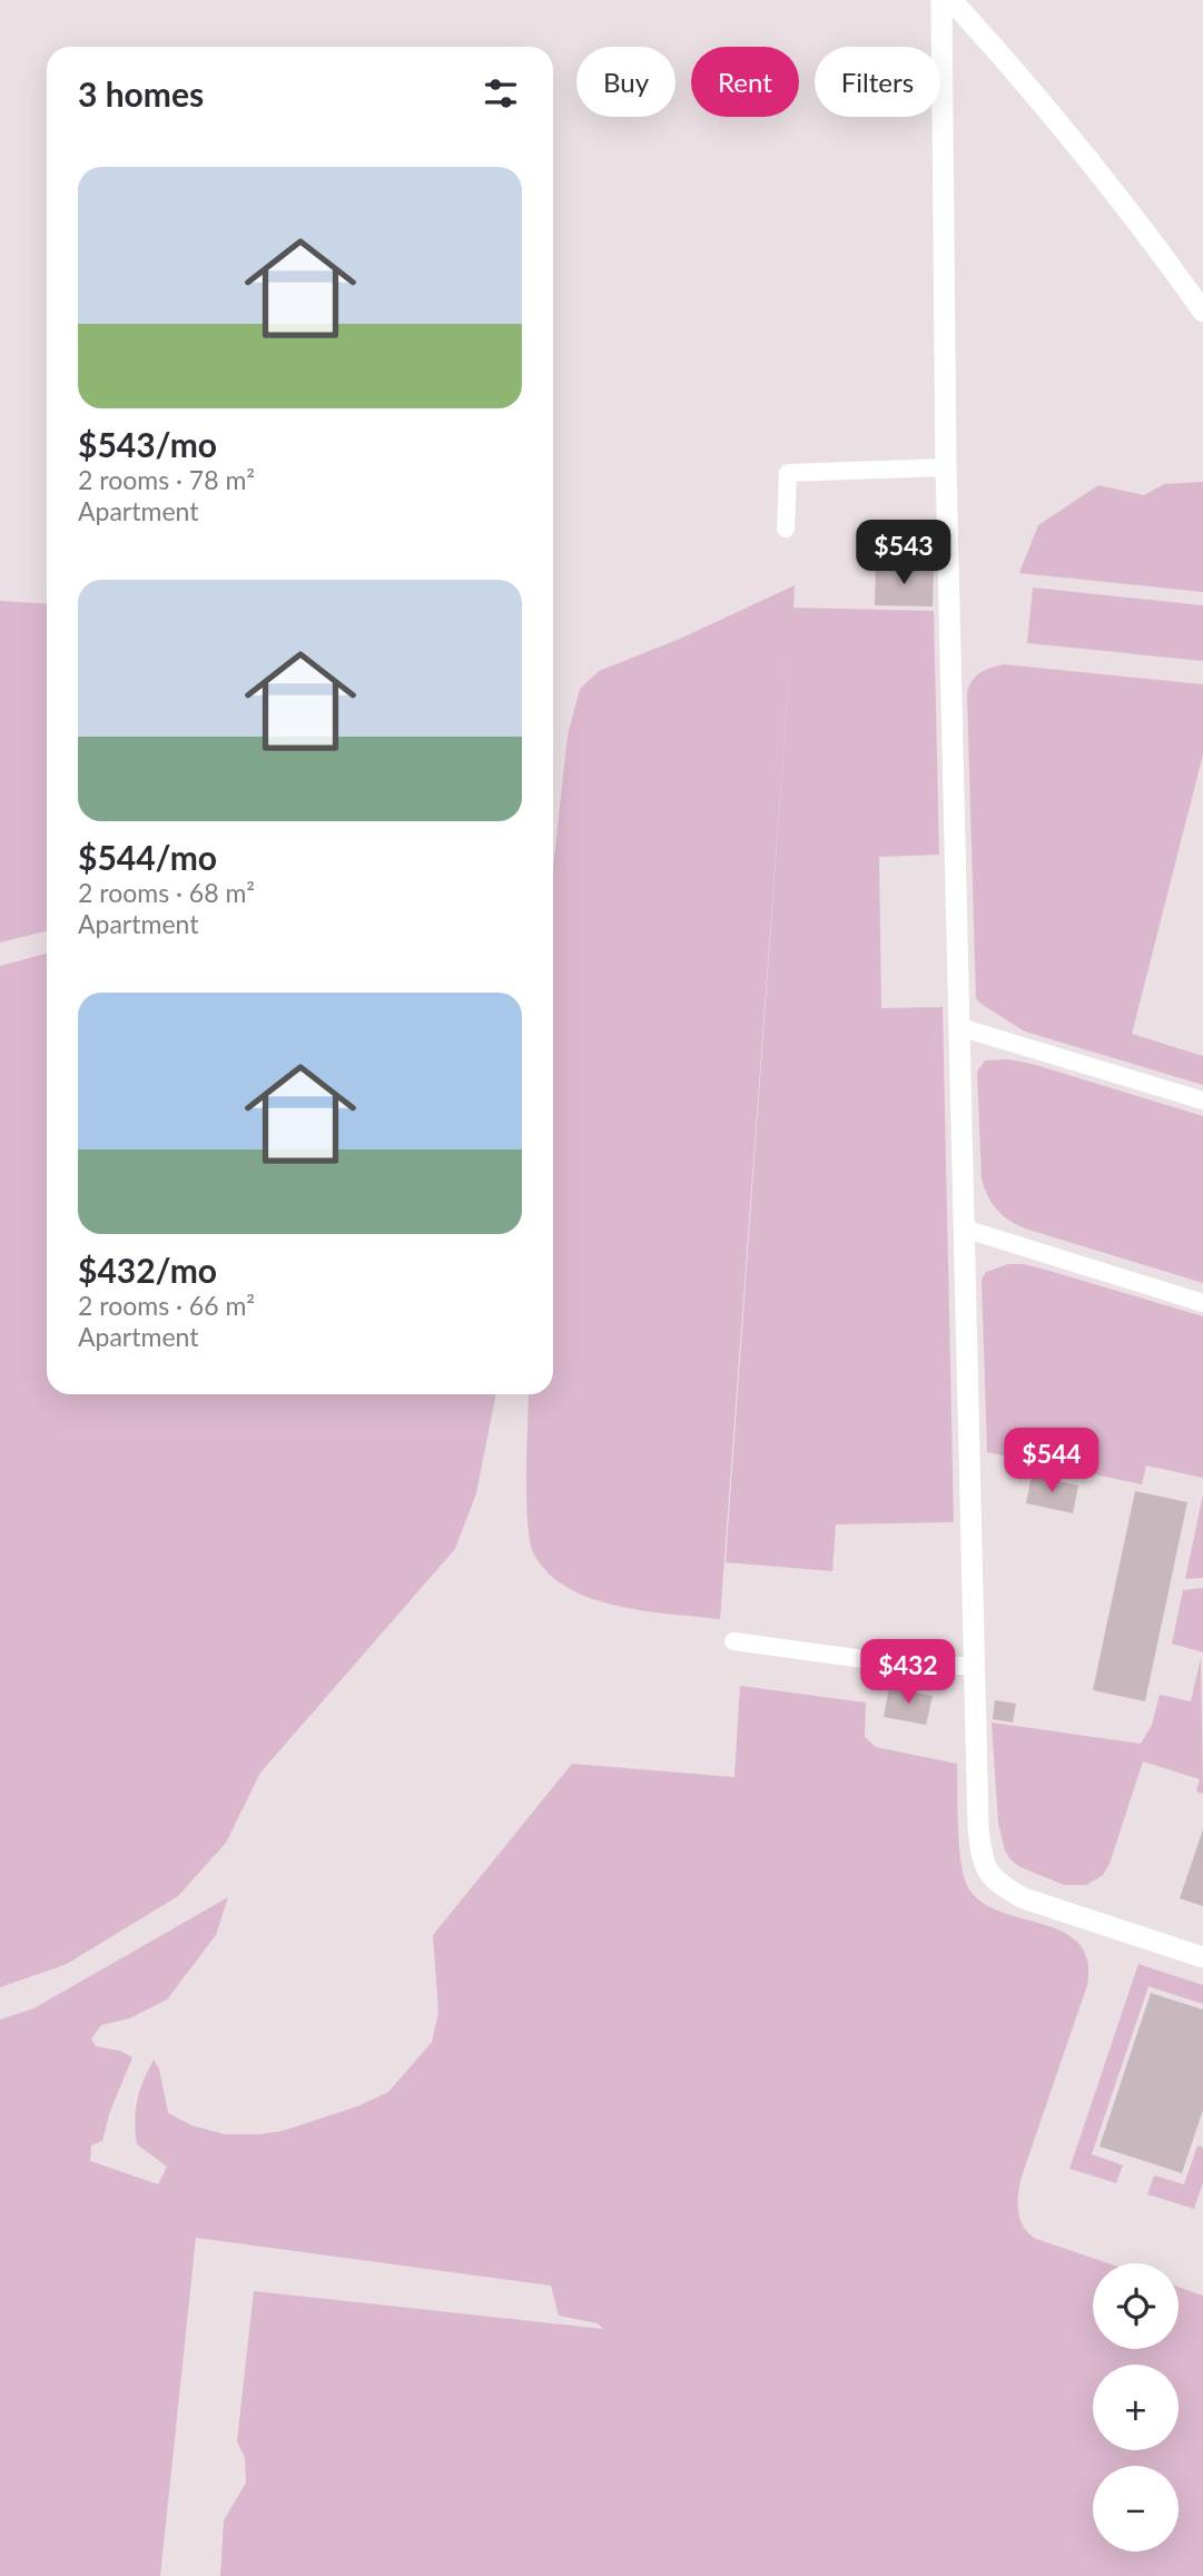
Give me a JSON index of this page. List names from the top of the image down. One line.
{"page":{"chip":["Buy","Rent","Filters"],"heading":"3 homes","list":[{"name":"$543/mo","note":"2 rooms · 78 m² · Apartment"},{"name":"$544/mo","note":"2 rooms · 68 m² · Apartment"},{"name":"$432/mo","note":"2 rooms · 66 m² · Apartment"}],"price":["$543","$544","$432"],"map_buttons":["+","−"]}}
